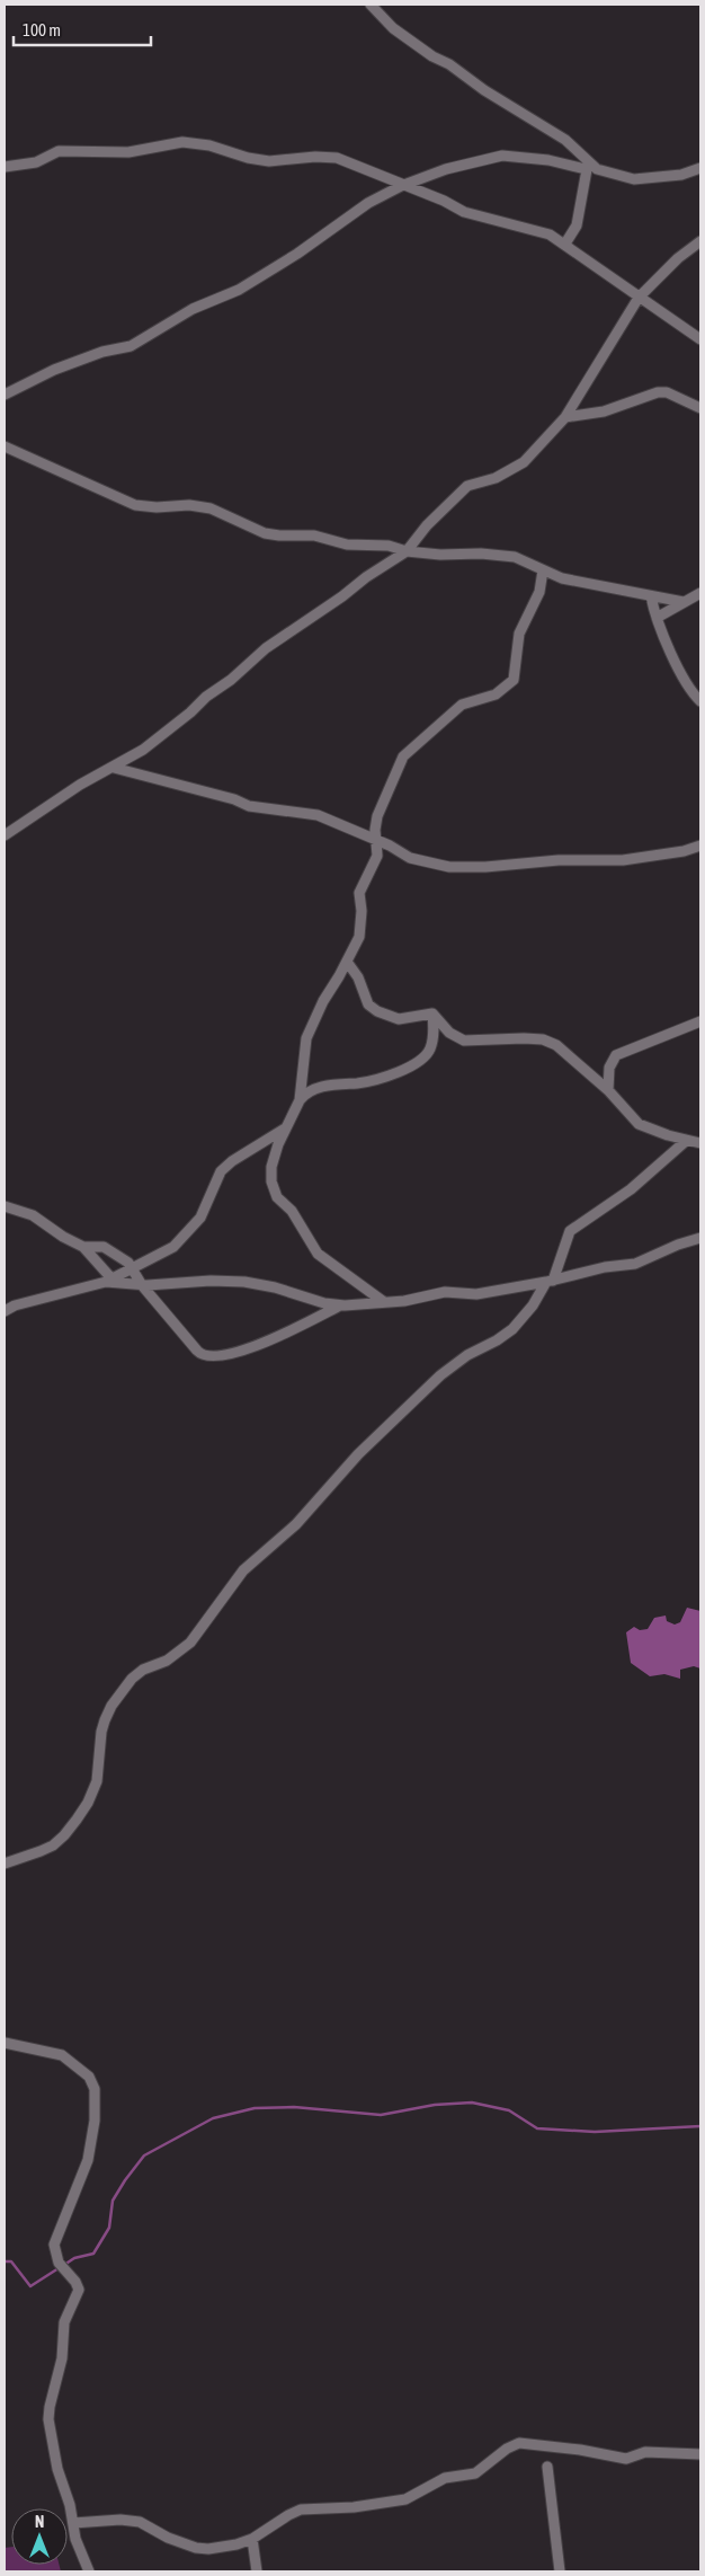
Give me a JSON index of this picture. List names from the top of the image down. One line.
{"scale_bar":"100 m","north":"top"}
